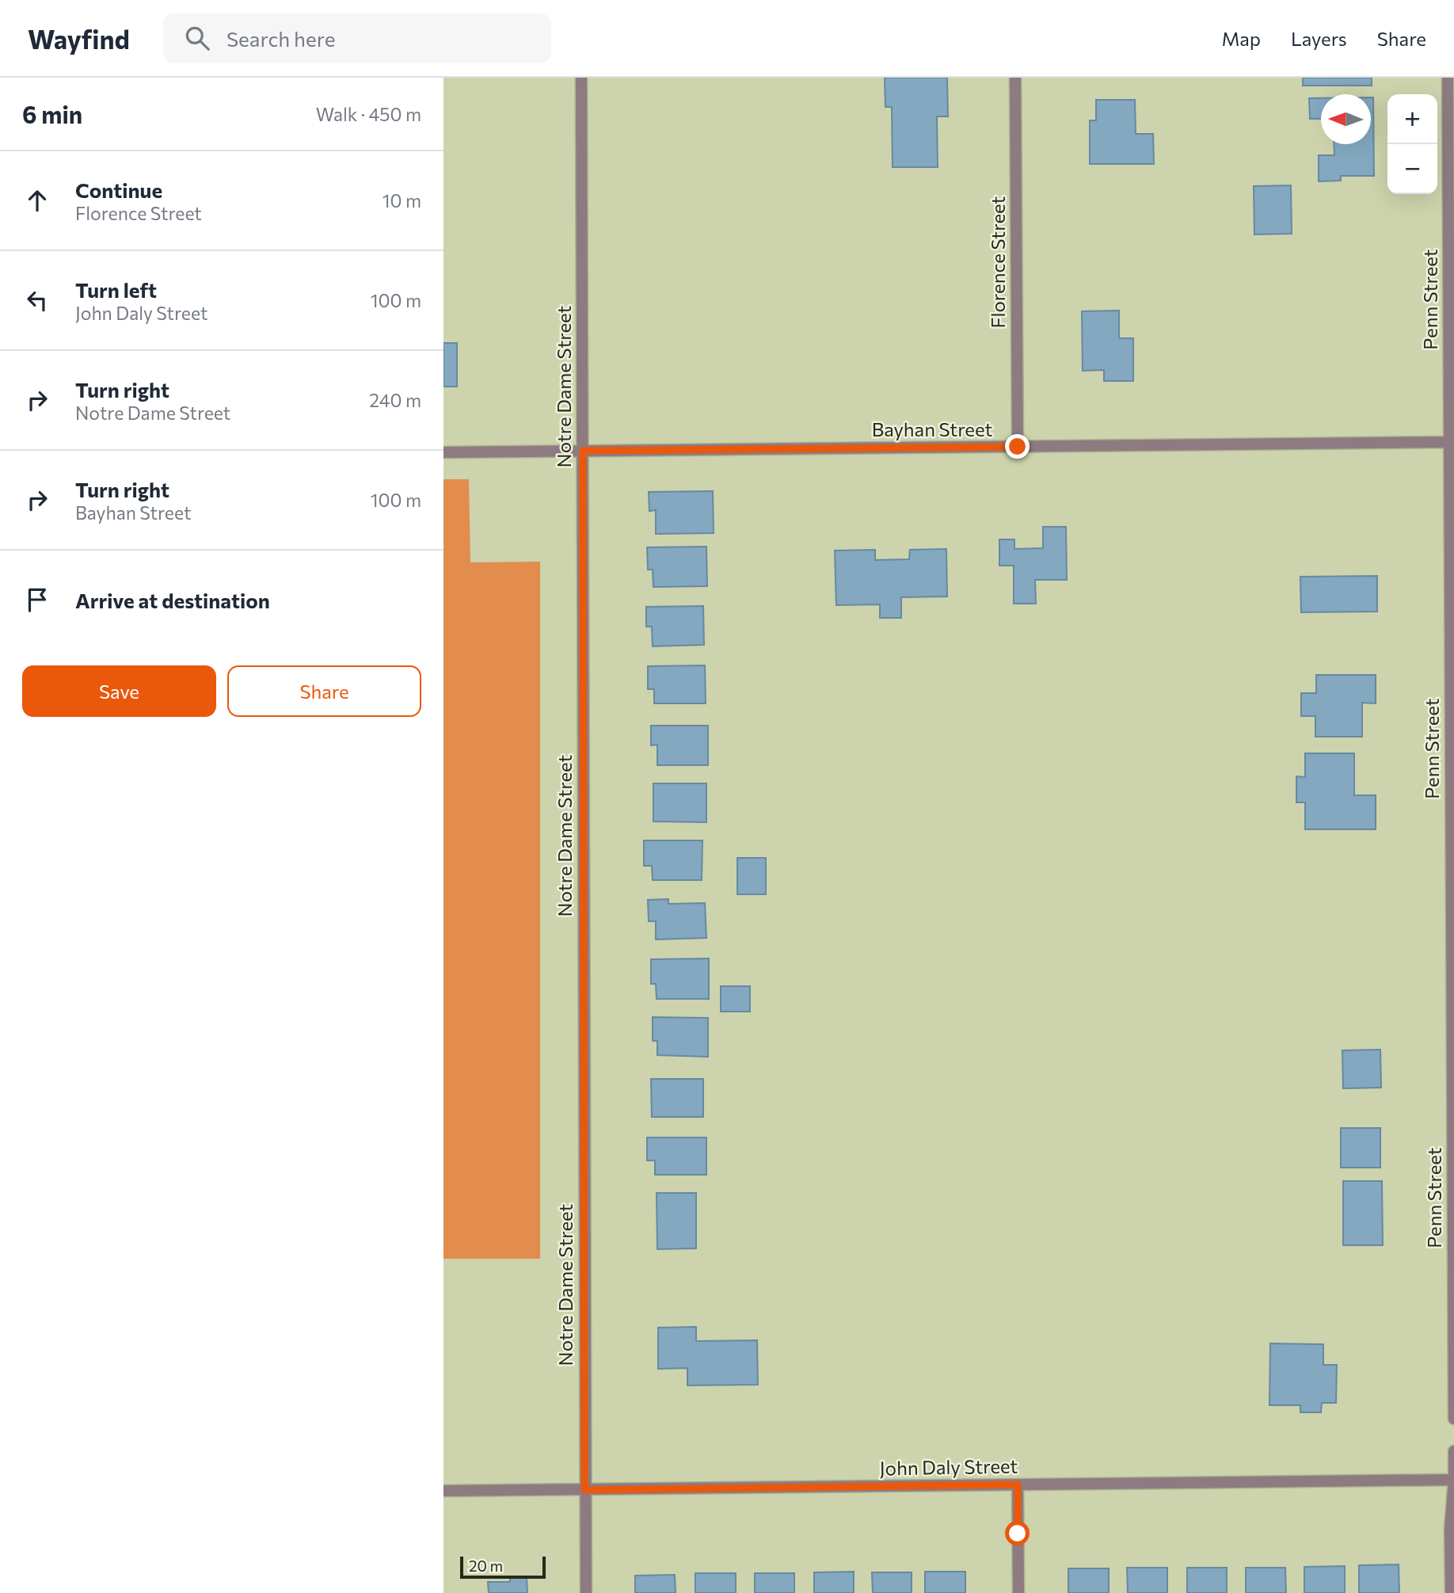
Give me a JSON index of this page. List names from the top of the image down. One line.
{"streets":{"street":["Florence Street","Penn Street","Notre Dame Street","Bayhan Street","John Daly Street"]},"crossings":[["Florence Street","Bayhan Street"],["Penn Street","Bayhan Street"],["Notre Dame Street","Bayhan Street"],["Notre Dame Street","John Daly Street"]],"scale_bar":"20 m","north":"left","page":{"header":"Wayfind","search":"Search here","nav":["Map","Layers","Share"],"heading":["6 min","Walk · 450 m"],"map_buttons":["+","−"],"list":[["Continue","Florence Street","10 m"],["Turn left","John Daly Street","100 m"],["Turn right","Notre Dame Street","240 m"],["Turn right","Bayhan Street","100 m"],"Arrive at destination"],"buttons":["Save","Share"],"scale":"20 m"}}
